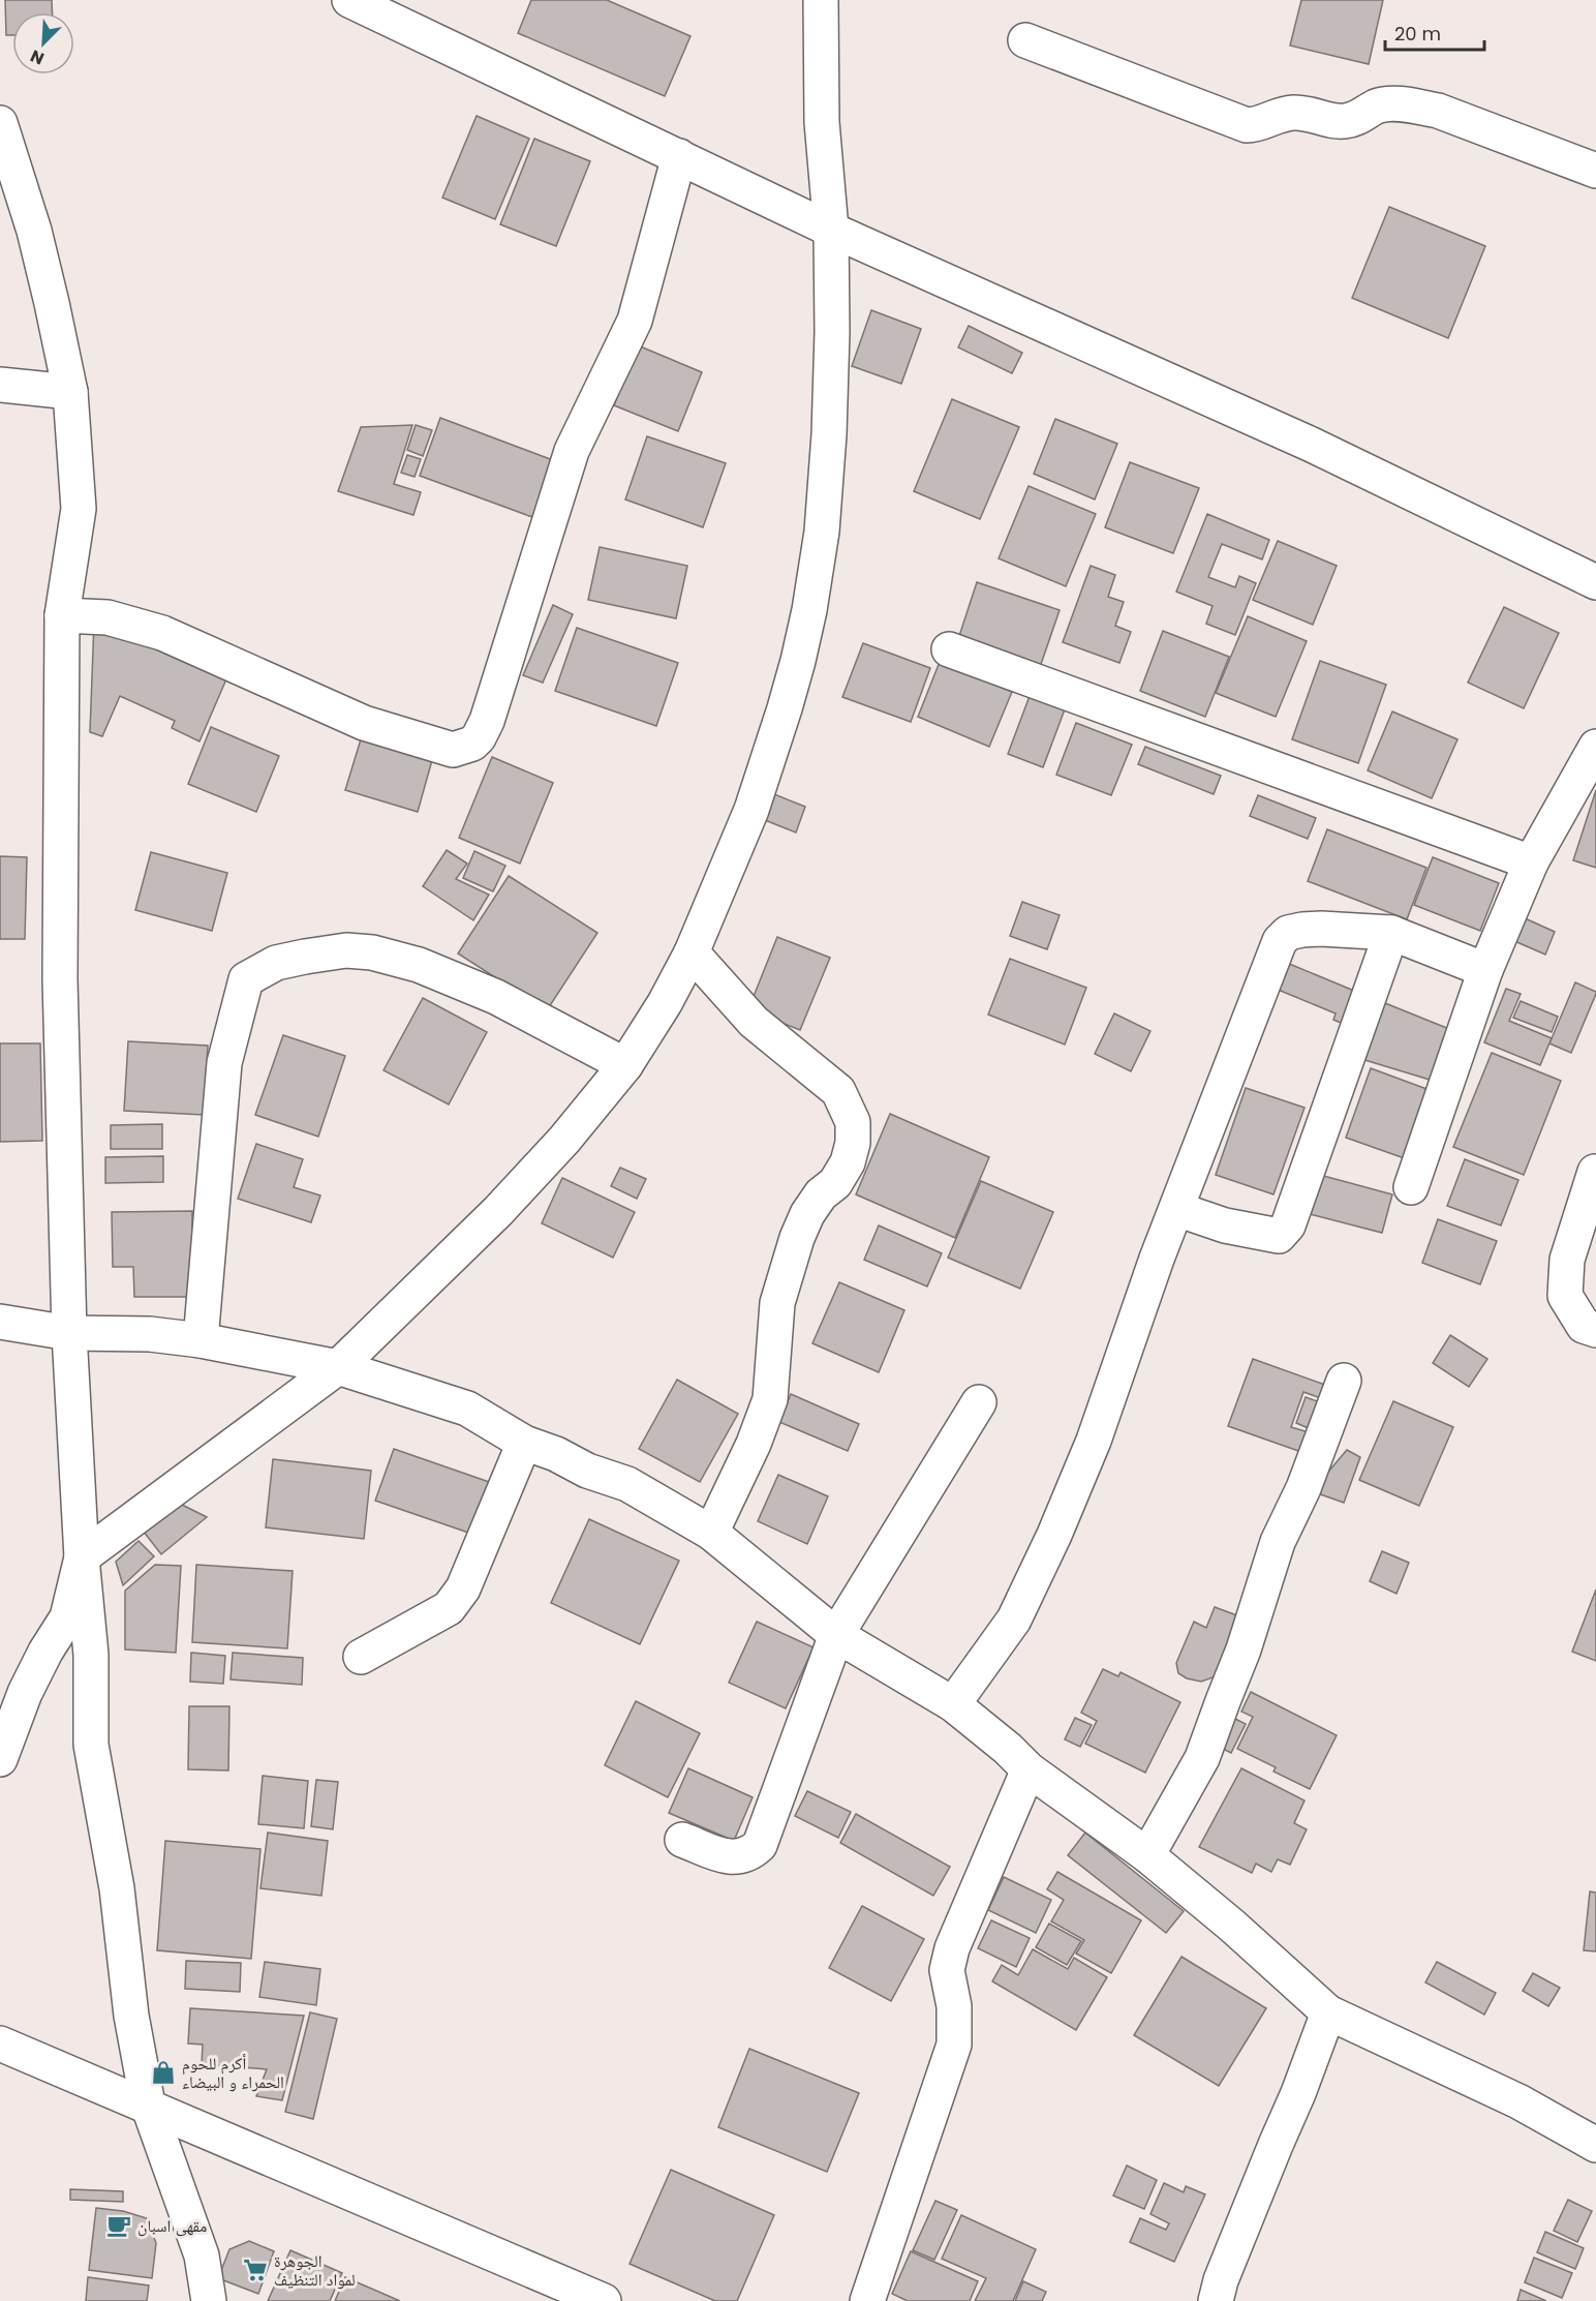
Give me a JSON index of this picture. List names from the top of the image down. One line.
{"places":{"shop":["أكرم للحوم الحمراء و البيضاء"],"cafe":["مقهى اسبان"],"supermarket":["الجوهرة لمواد التنظيف"]},"scale_bar":"20 m","north":"bottom left"}
